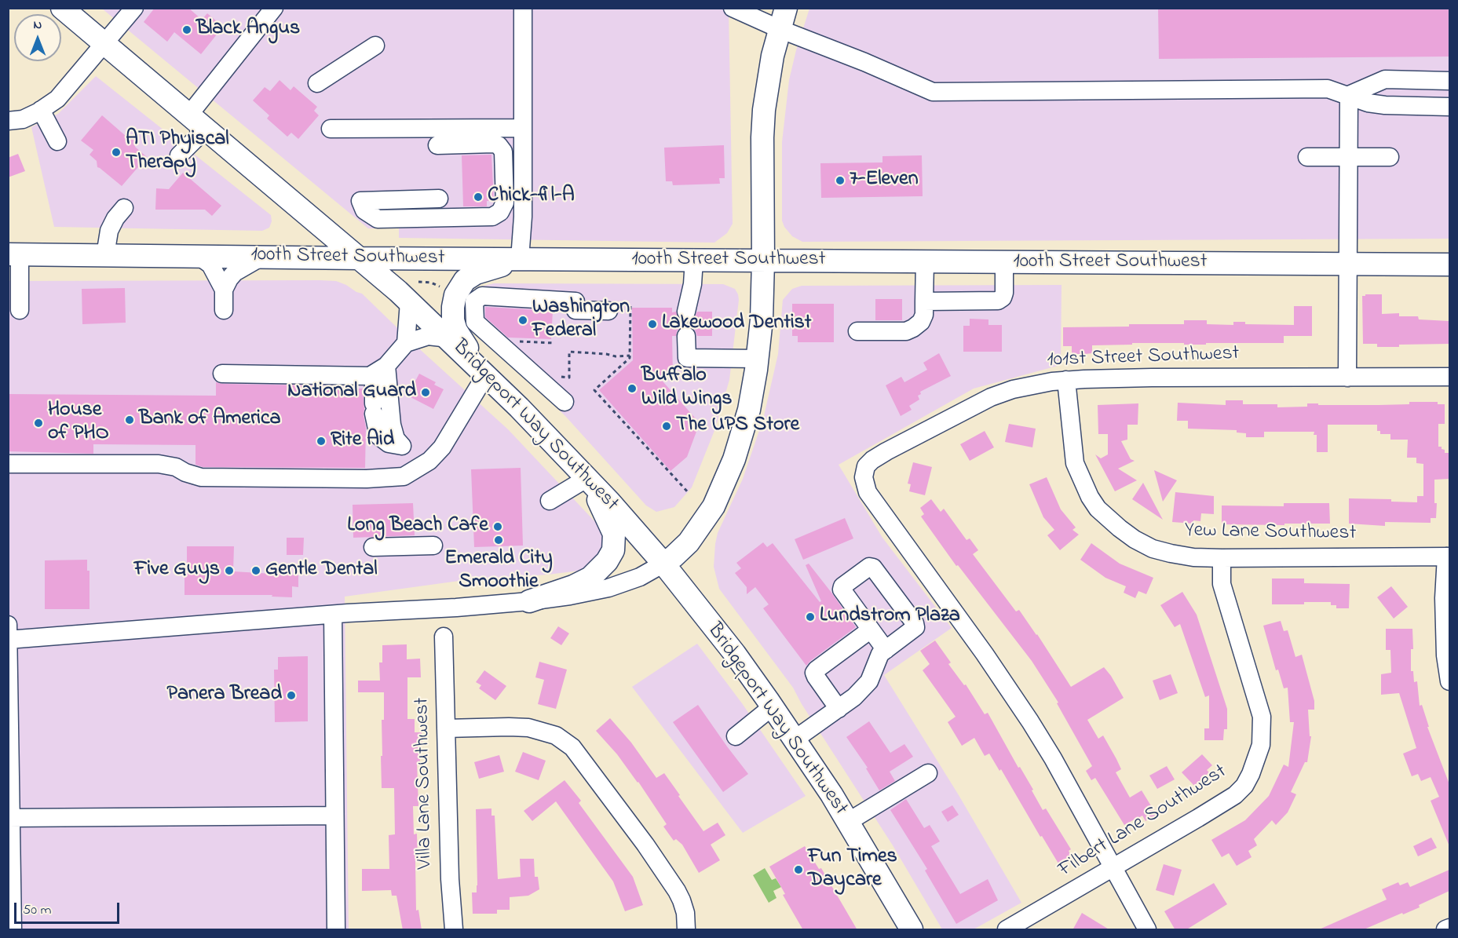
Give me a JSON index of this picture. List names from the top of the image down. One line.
{"streets":{"main road":["100th Street Southwest","Bridgeport Way Southwest"],"street":["101st Street Southwest","Yew Lane Southwest","Villa Lane Southwest","Filbert Lane Southwest"]},"crossings":[["100th Street Southwest","Bridgeport Way Southwest"],["101st Street Southwest","Yew Lane Southwest"],["101st Street Southwest","Filbert Lane Southwest"],["Yew Lane Southwest","Filbert Lane Southwest"]],"places":["Black Angus","ATI Phyiscal Therapy","7-Eleven","Chick-fil-A","Washington Federal","Lakewood Dentist","Buffalo Wild Wings","National Guard","Bank of America","House of PHO","The UPS Store","Rite Aid","Long Beach Cafe","Emerald City Smoothie","Five Guys","Gentle Dental","Lundstrom Plaza","Panera Bread","Fun Times Daycare"],"scale_bar":"50 m","north":"top"}
